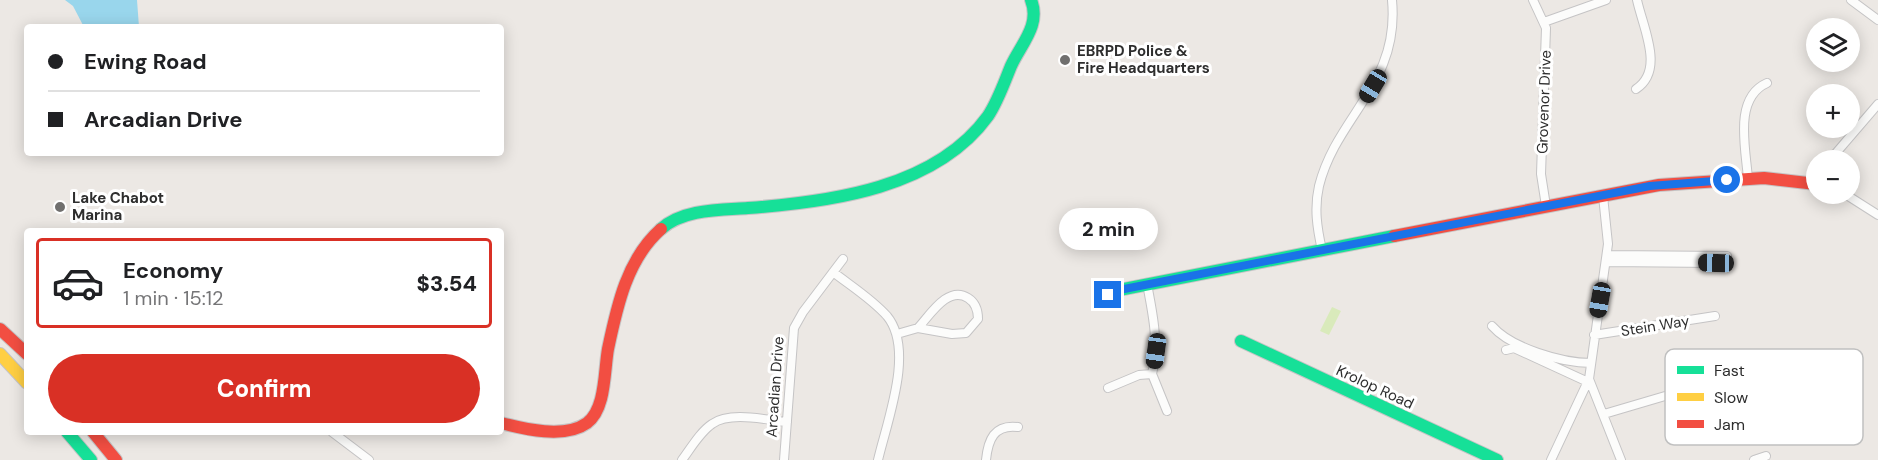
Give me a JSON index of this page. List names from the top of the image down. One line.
{"streets":{"street":["Grovenor Drive","Stein Way","Arcadian Drive","Krolop Road"]},"places":["EBRPD Police & Fire Headquarters","Lake Chabot Marina"],"legend":["Fast","Slow","Jam"],"page":{"map_buttons":["+","−"],"banner":["Ewing Road","Arcadian Drive"],"bubble":"2 min","list":[{"name":"Economy","note":"1 min · 15:12","value":"$3.54"}],"buttons":"Confirm"}}
